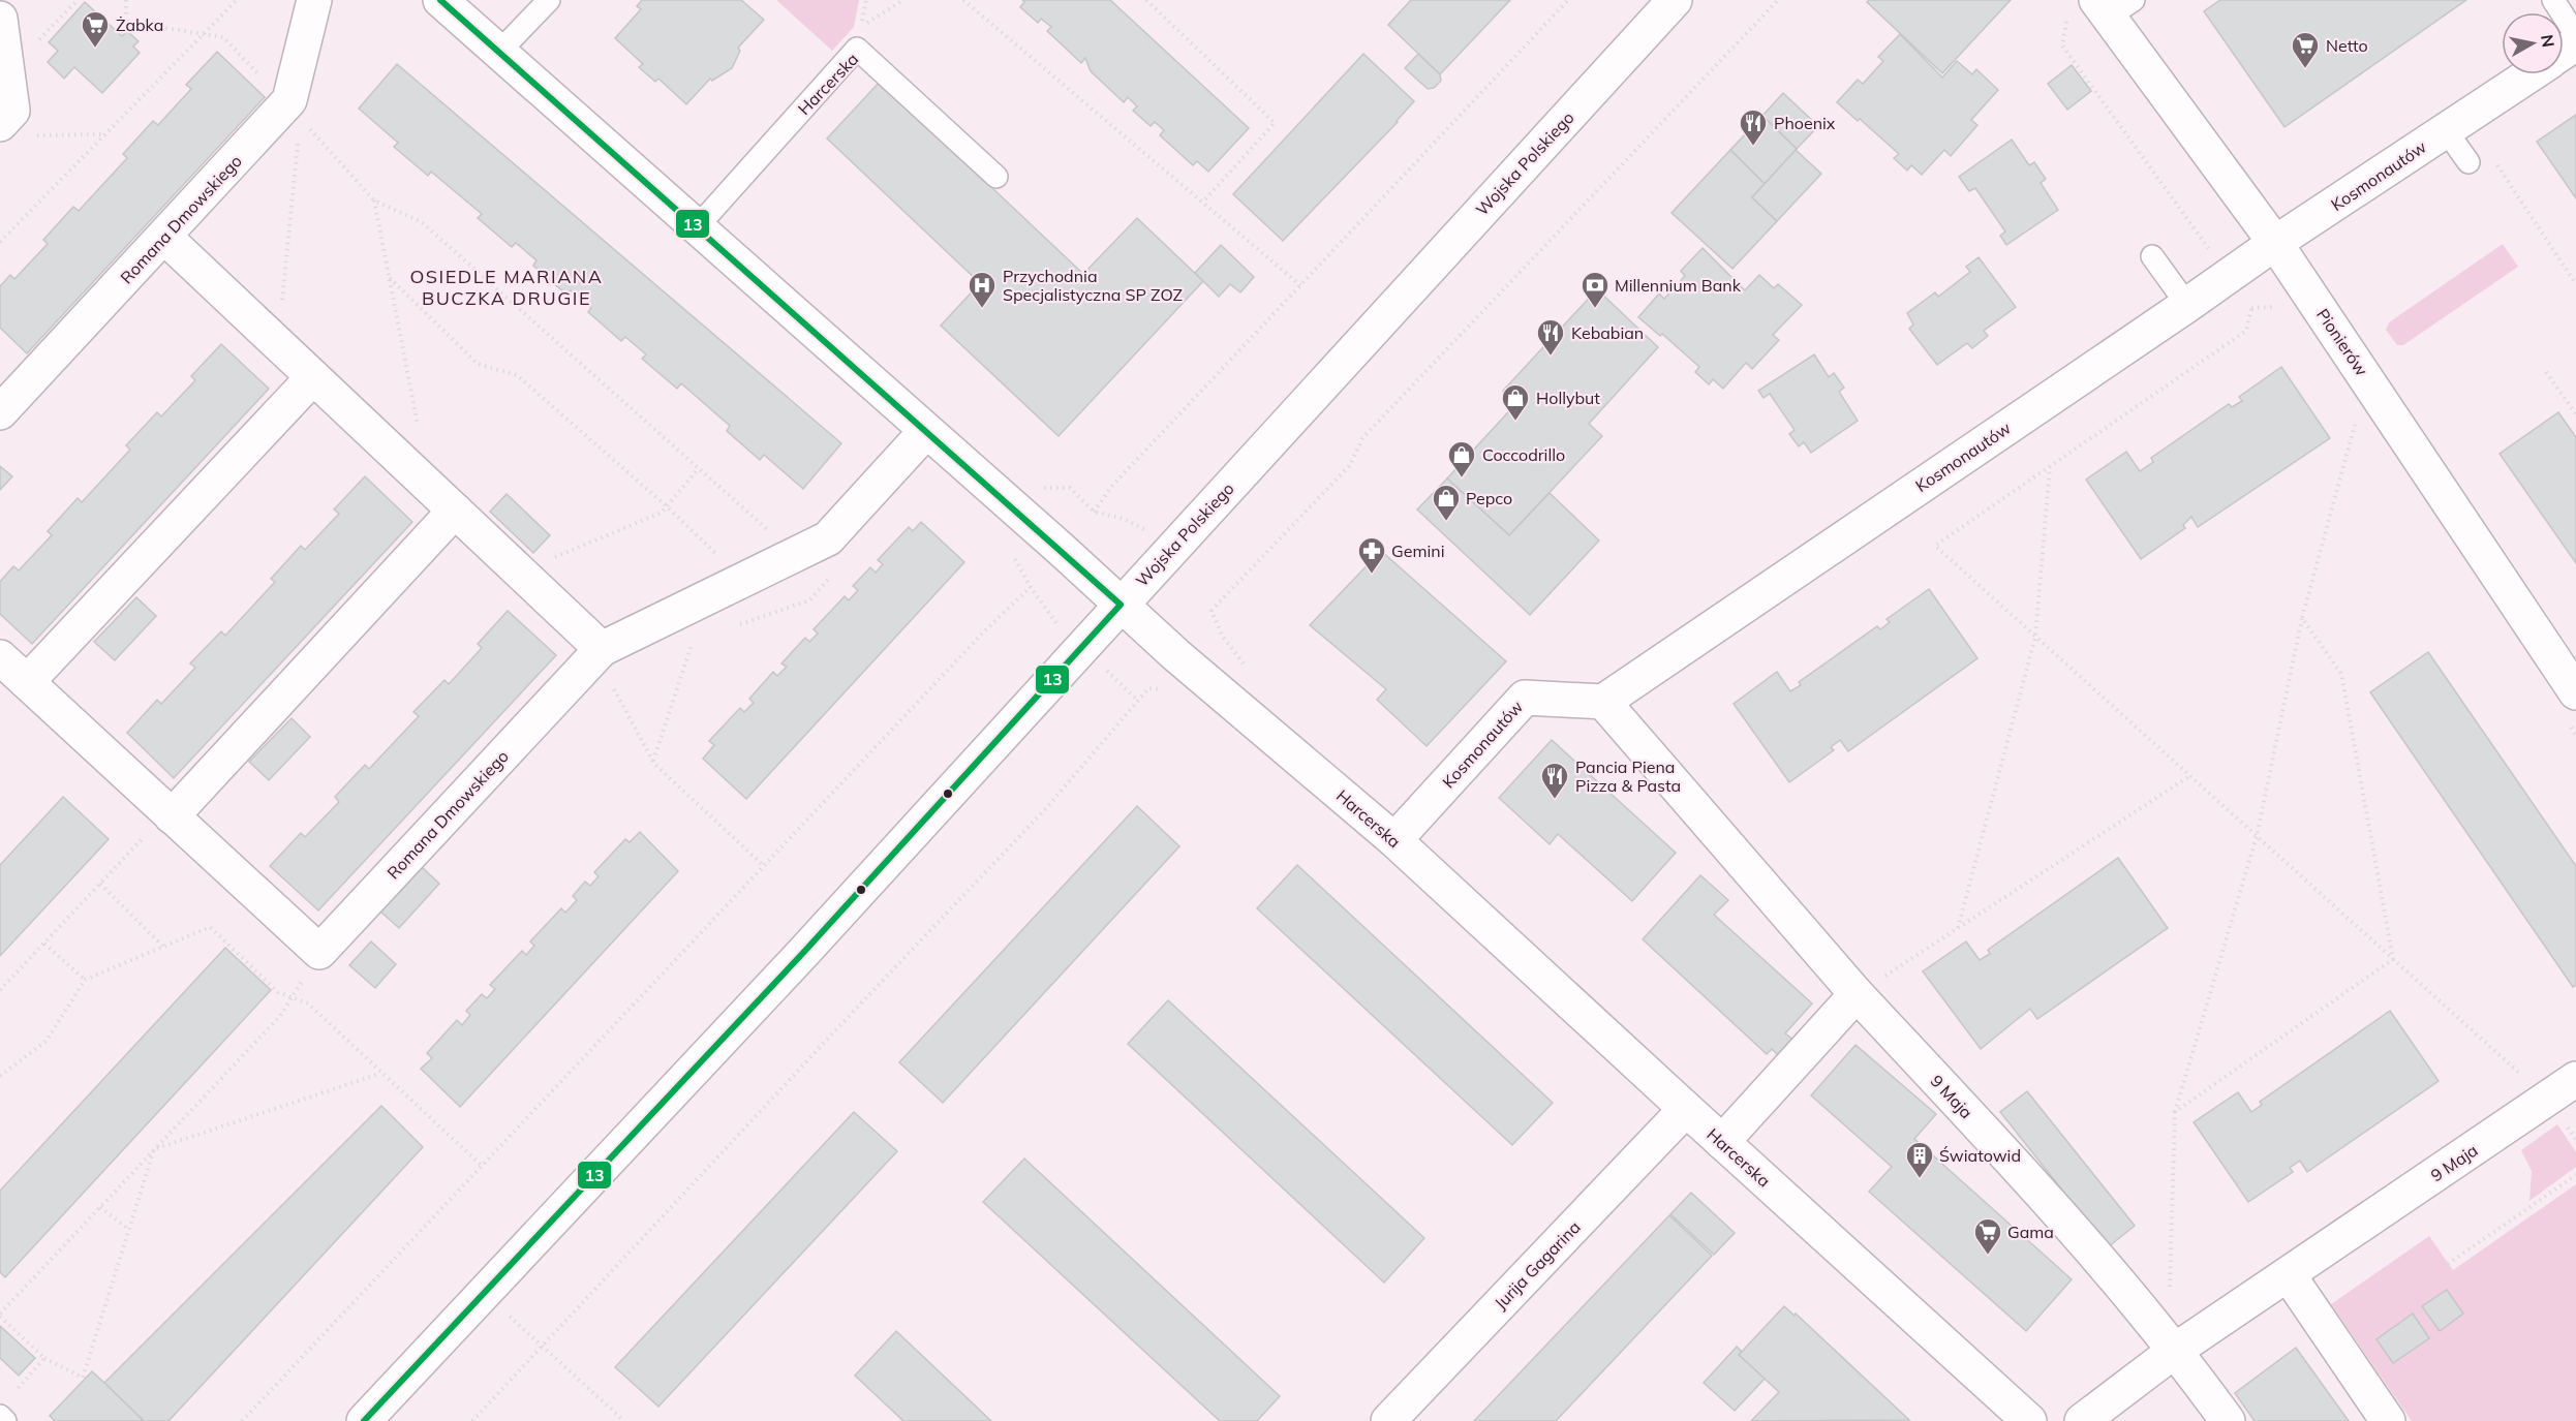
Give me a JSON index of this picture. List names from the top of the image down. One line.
{"streets":{"street":["Harcerska","Wojska Polskiego","Kosmonautów","Romana Dmowskiego","Pionierów","9 Maja","Jurija Gagarina"]},"crossings":[["Harcerska","Wojska Polskiego"],["Harcerska","Kosmonautów"],["Harcerska","Romana Dmowskiego"],["Harcerska","Jurija Gagarina"],["Kosmonautów","Pionierów"],["Kosmonautów","9 Maja"]],"districts":["OSIEDLE MARIANA BUCZKA DRUGIE"],"places":{"supermarket":["Żabka","Netto","Gama"],"restaurant":["Phoenix","Kebabian","Pancia Piena Pizza & Pasta"],"hospital":["Przychodnia Specjalistyczna SP ZOZ"],"bank":["Millennium Bank"],"shop":["Hollybut","Coccodrillo","Pepco"],"pharmacy":["Gemini"],"building":["Światowid"]},"lines":["transit line 13"],"north":"right"}
